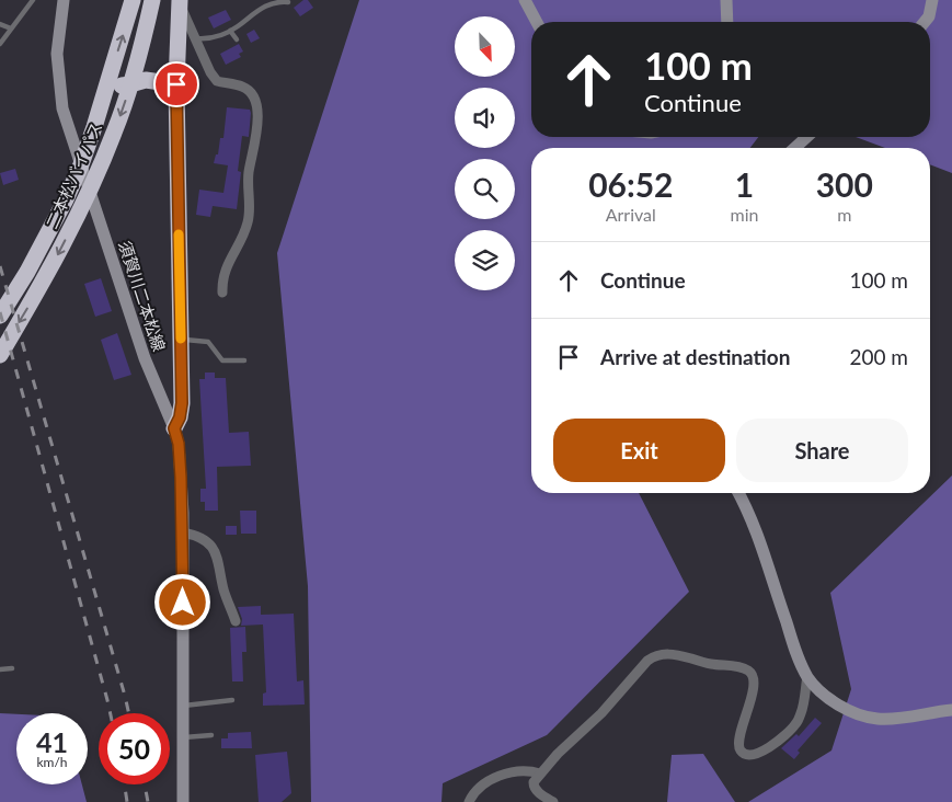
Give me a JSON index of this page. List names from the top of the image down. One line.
{"streets":{"highway":["二本松バイパス"],"main road":["須賀川二本松線"]},"north":"bottom right","page":{"turn":["100 m","Continue"],"eta":["06:52","Arrival","1","min","300","m"],"list":[{"name":"Continue","value":"100 m"},{"name":"Arrive at destination","value":"200 m"}],"buttons":["Exit","Share"],"speed":"41 km/h","limit":"50"}}
